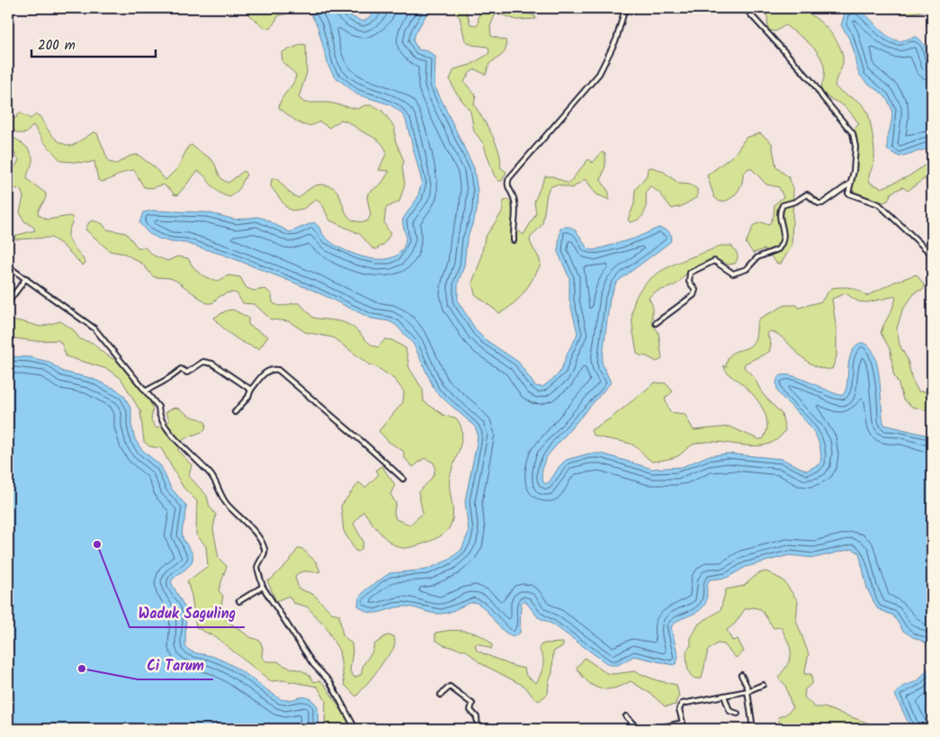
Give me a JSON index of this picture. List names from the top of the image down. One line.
{"places":["Waduk Saguling","Ci Tarum"],"scale_bar":"200 m"}
